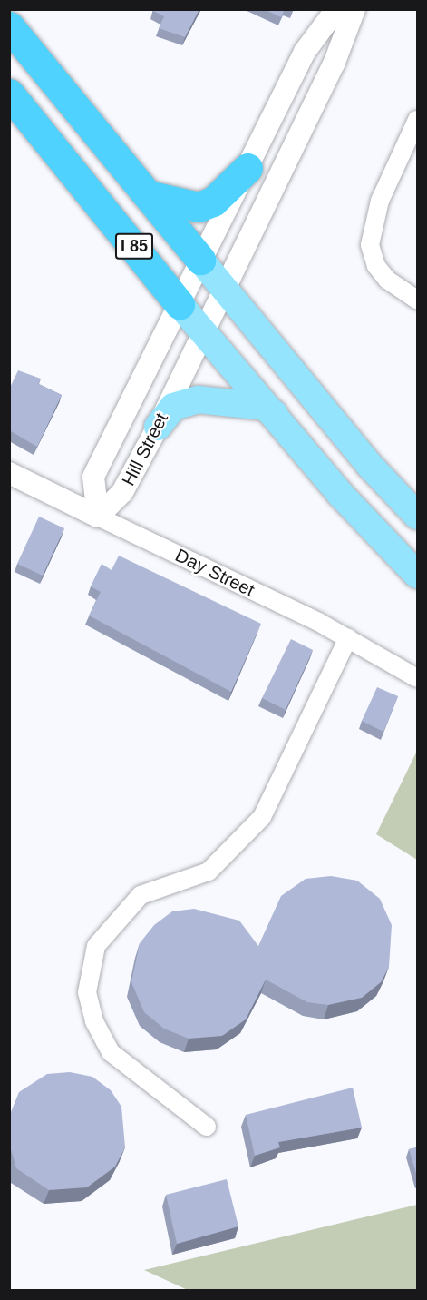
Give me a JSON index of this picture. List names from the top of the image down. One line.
{"streets":{"highway":["I 85"],"street":["Hill Street","Day Street"]},"crossings":[["I 85","Hill Street"],["Hill Street","Day Street"]]}
